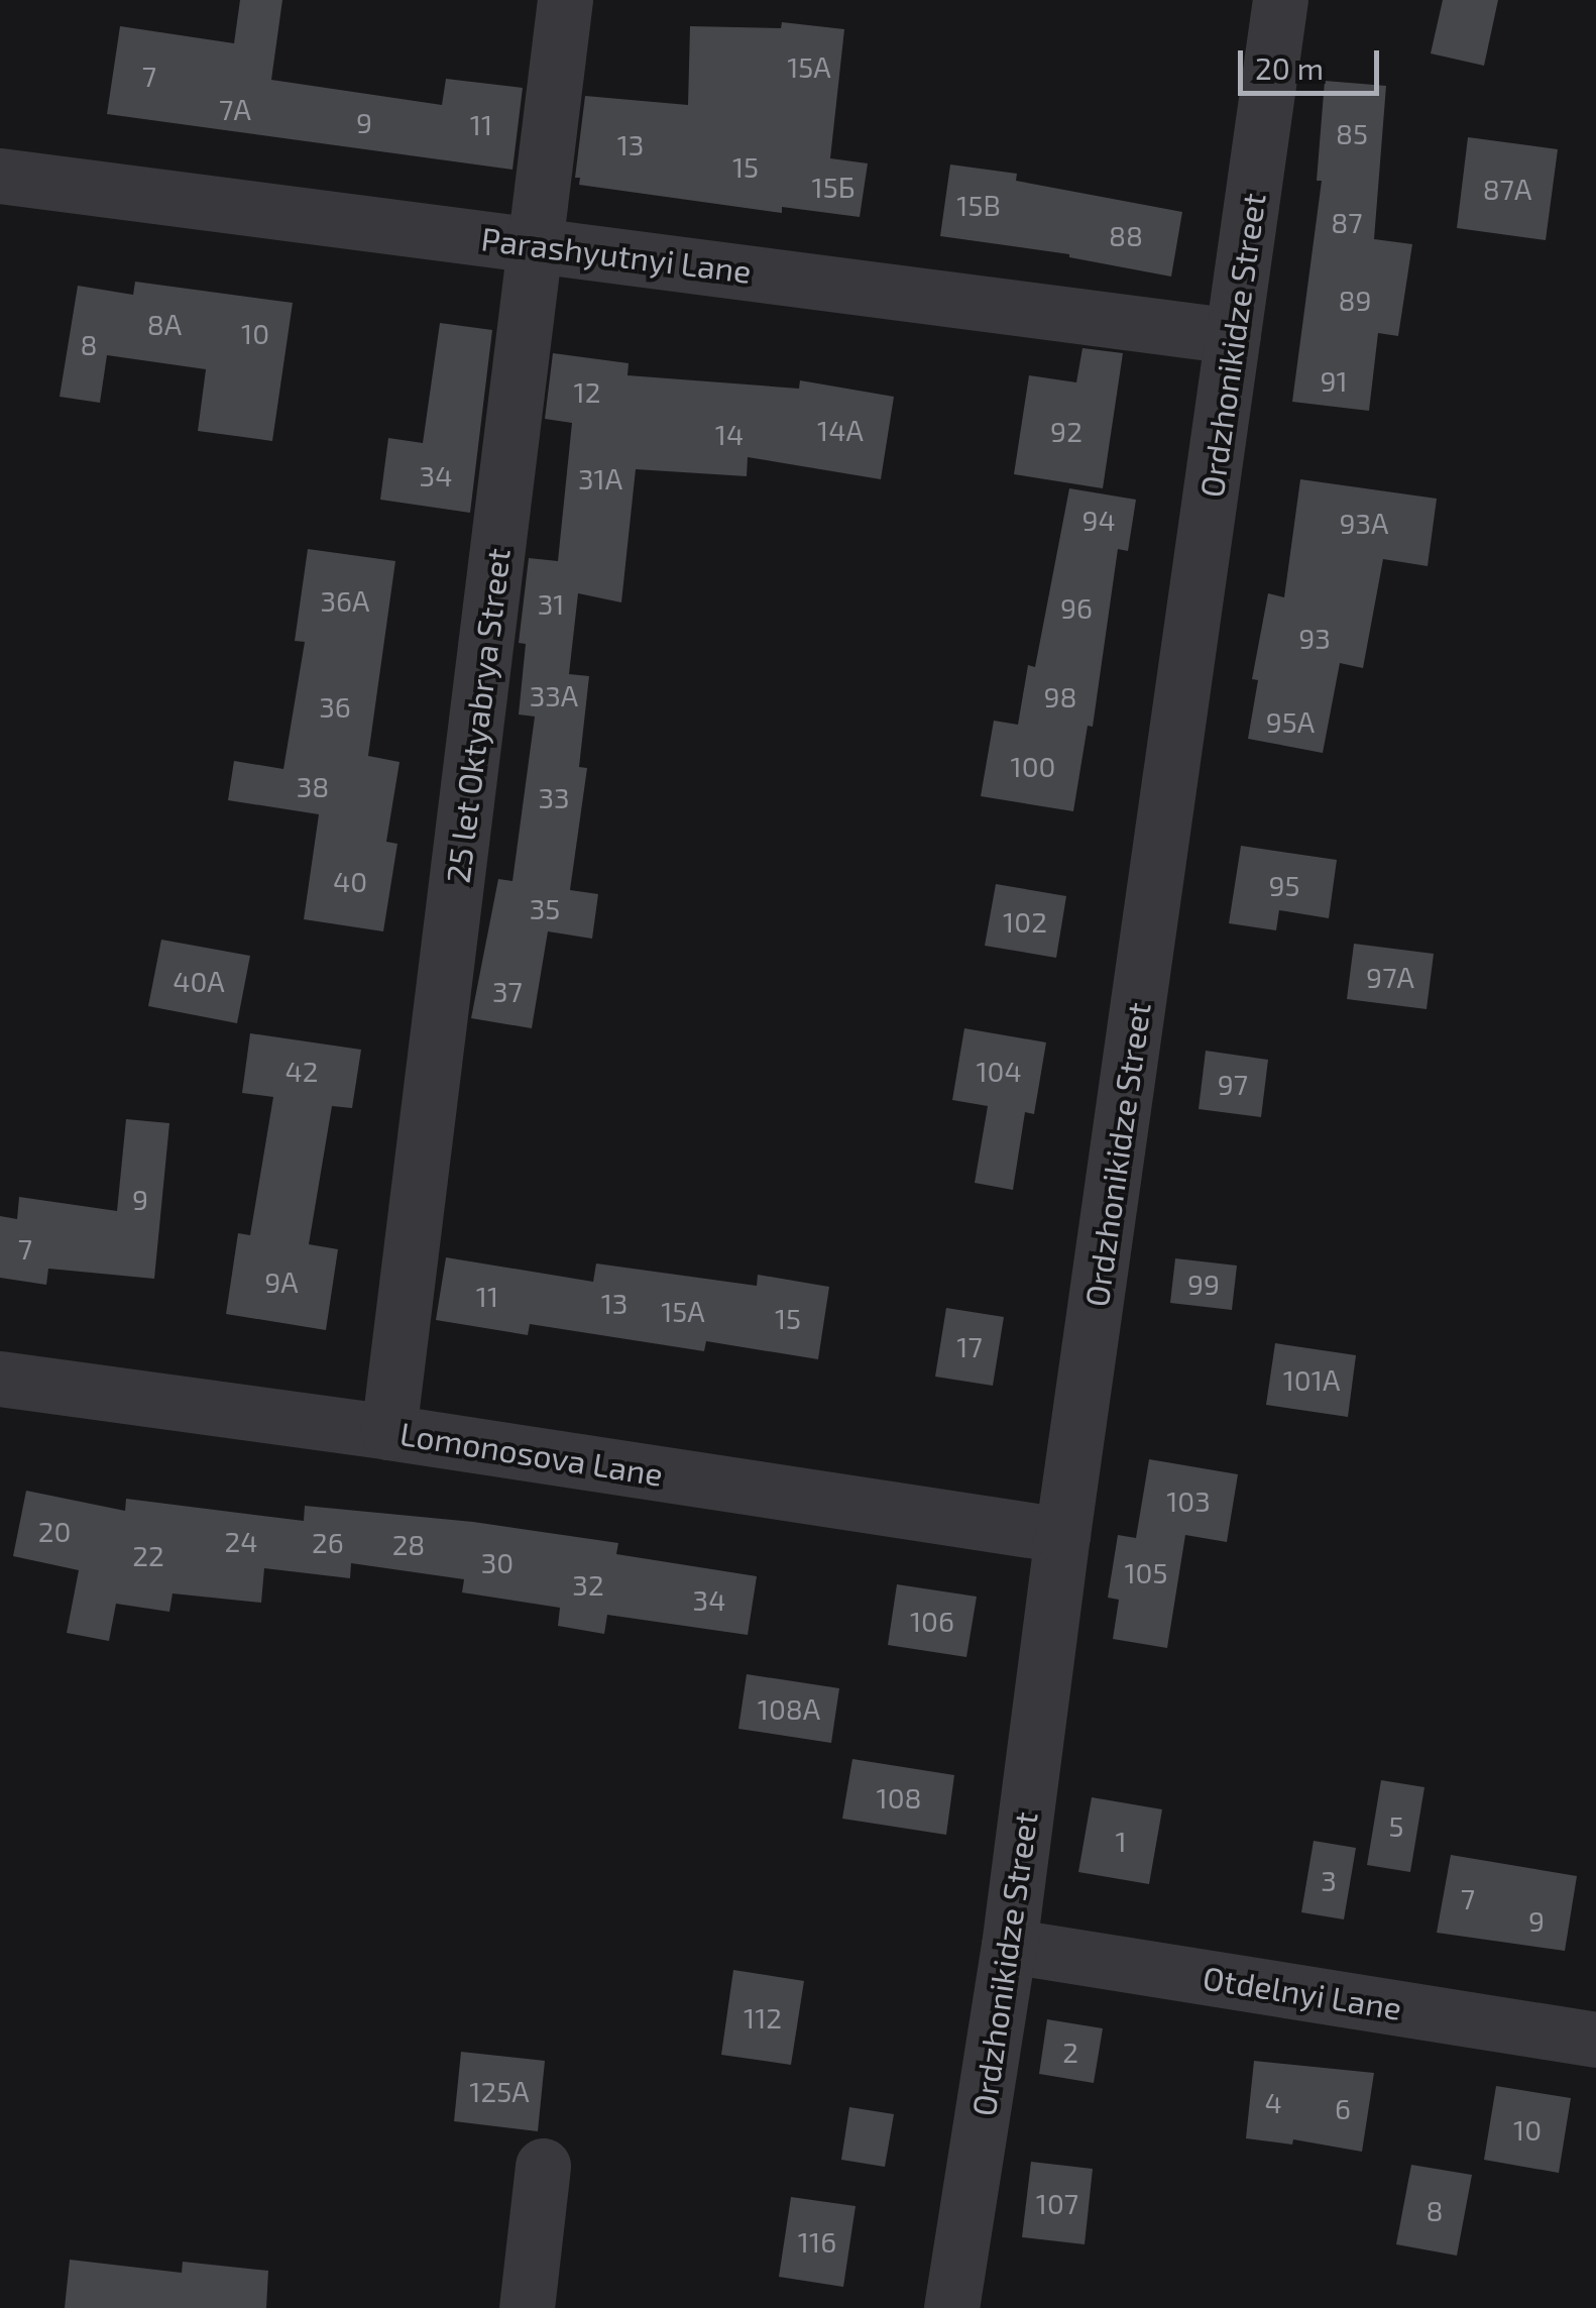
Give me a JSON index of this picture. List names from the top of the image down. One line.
{"streets":{"street":["Parashyutnyi Lane","Ordzhonikidze Street","25 let Oktyabrya Street","Lomonosova Lane","Otdelnyi Lane"]},"crossings":[["Parashyutnyi Lane","Ordzhonikidze Street"],["Parashyutnyi Lane","25 let Oktyabrya Street"],["Ordzhonikidze Street","Lomonosova Lane"],["Ordzhonikidze Street","Otdelnyi Lane"],["25 let Oktyabrya Street","Lomonosova Lane"]],"house_numbers":["15А","7","7А","9","11","85","13","15","15Б","87А","15В","87","88","89","8А","10","8","91","12","14А","92","14","34","31А","94","93А","36А","31","96","93","33А","98","36","95А","100","38","33","40","95","35","102","97А","40А","37","42","104","97","9","7","9А","99","11","13","15А","15","17","101А","103","20","24","26","28","22","30","105","32","34","106","108А","108","5","1","3","7","9","112","2","125А","4","6","10","107","8","116"],"scale_bar":"20 m"}
